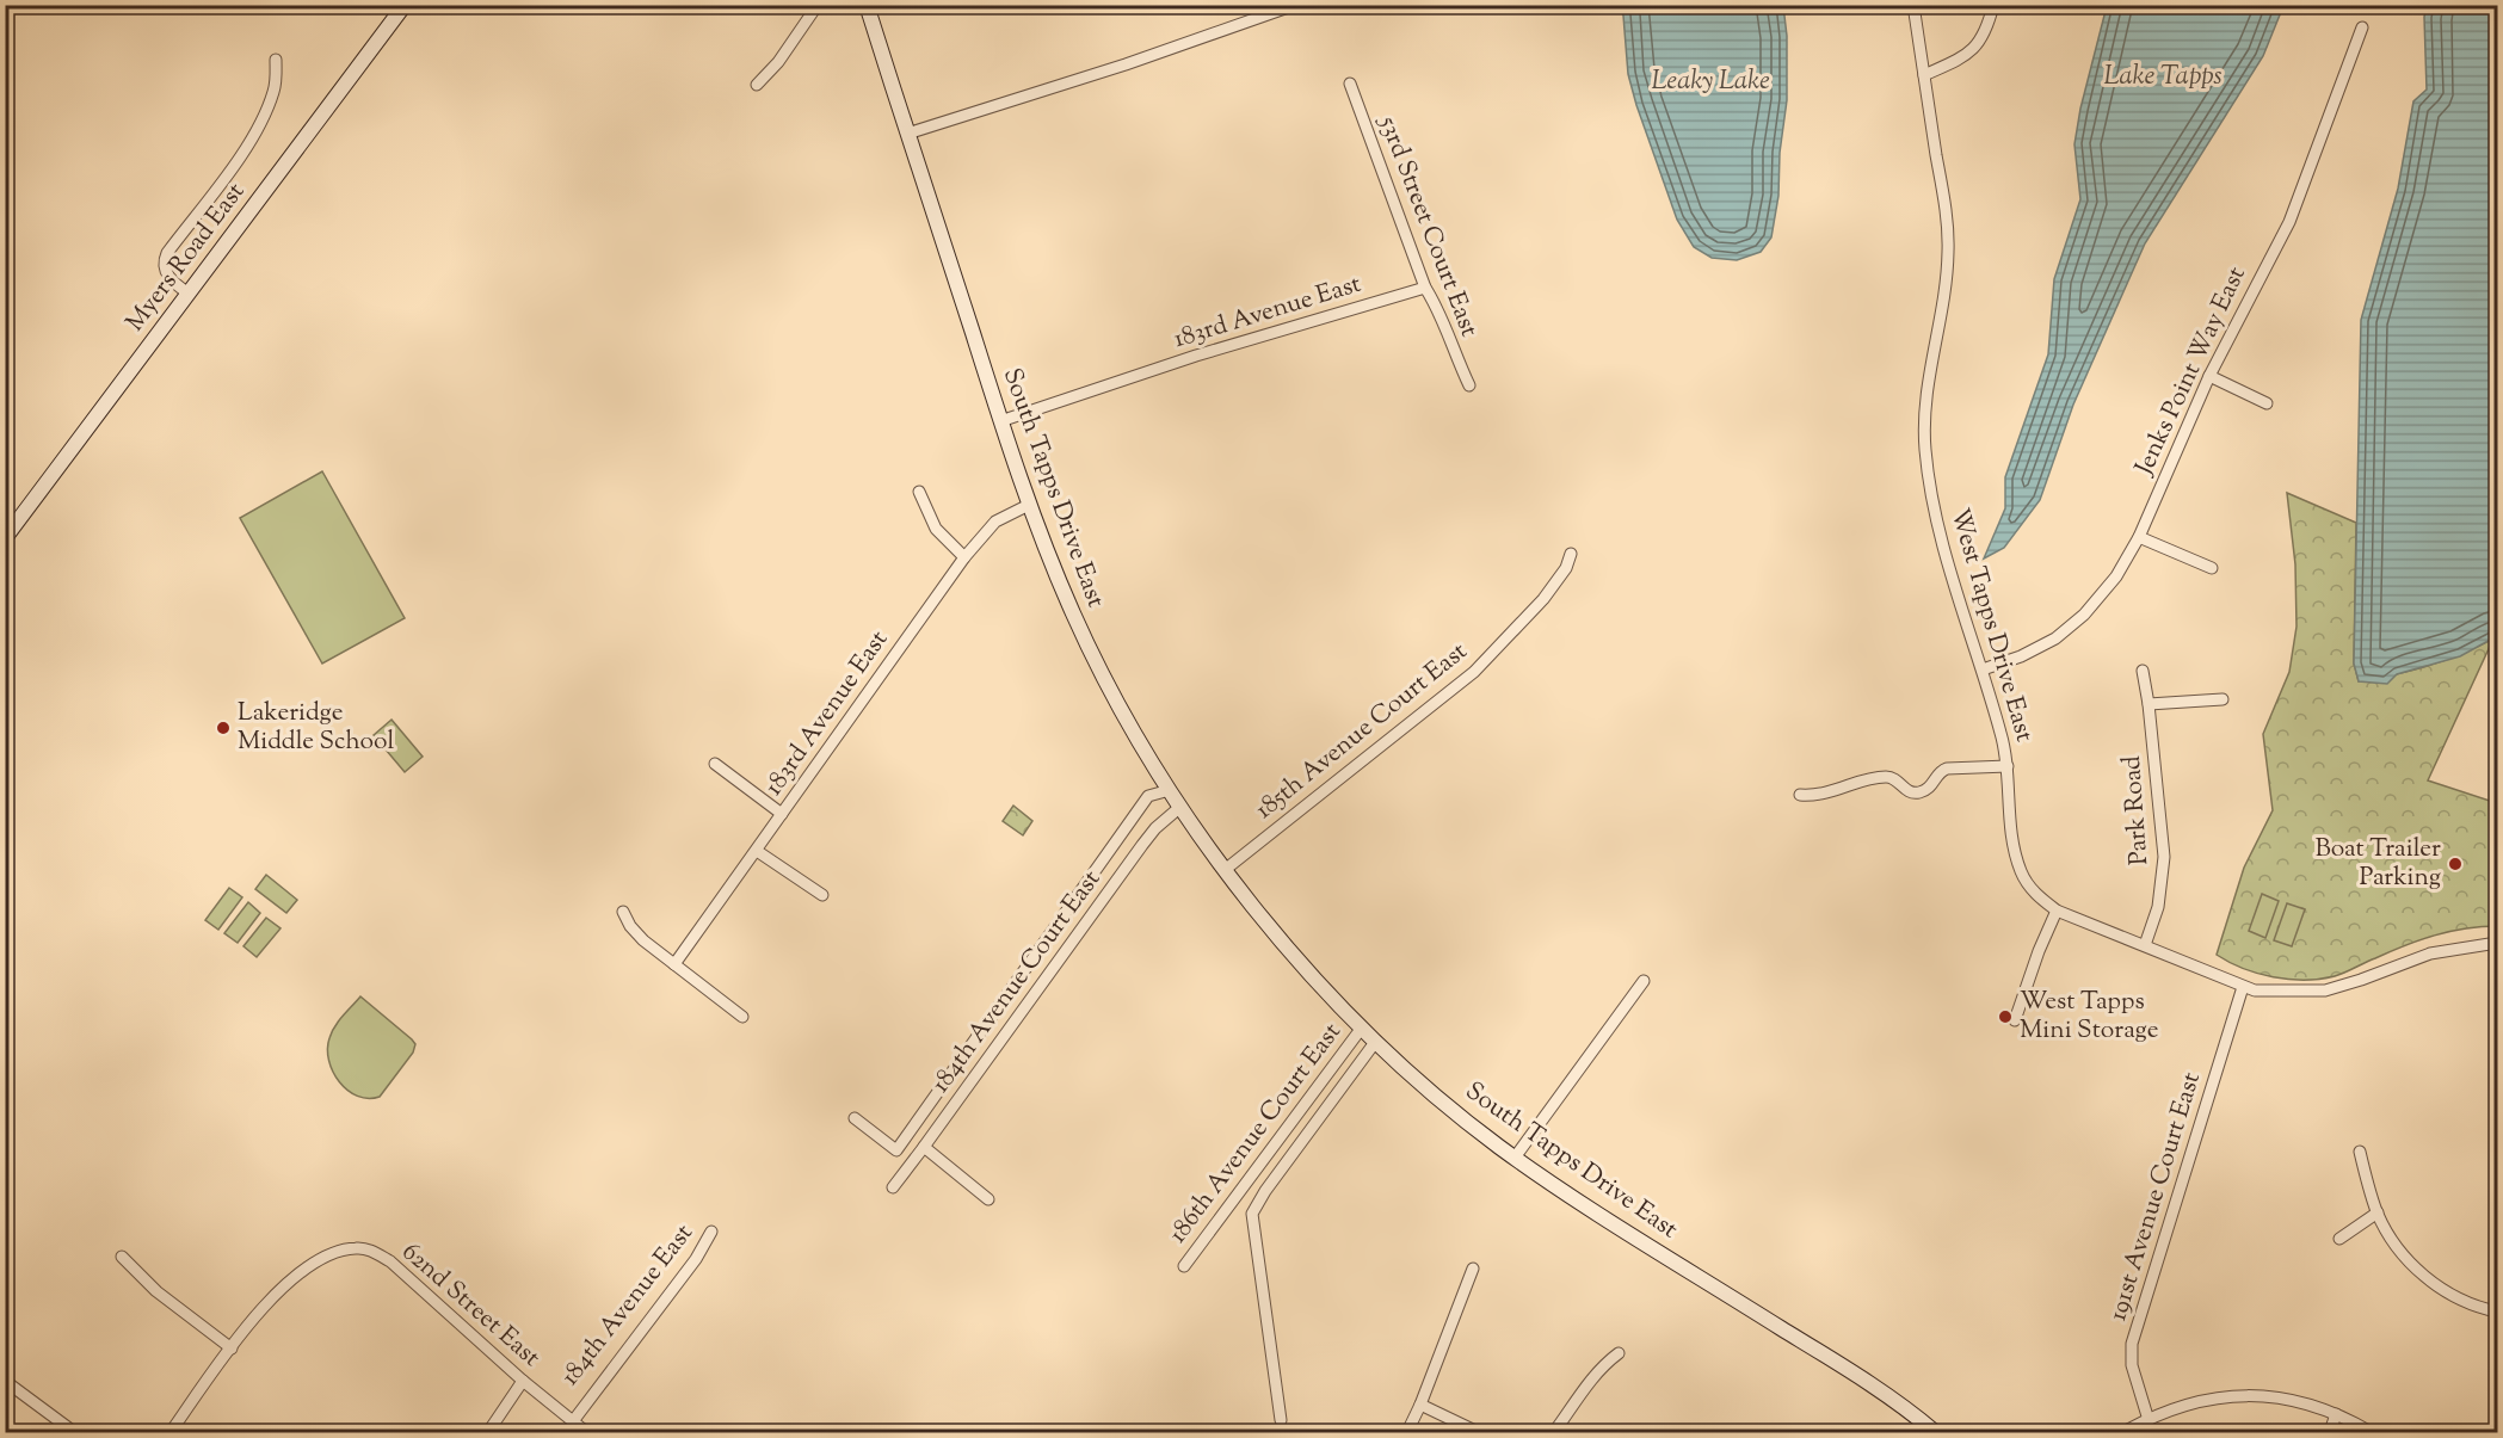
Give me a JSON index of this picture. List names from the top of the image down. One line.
{"streets":{"street":["53rd Street Court East","Myers Road East","183rd Avenue East","Jenks Point Way East","South Tapps Drive East","West Tapps Drive East","185th Avenue Court East","Park Road","184th Avenue Court East","186th Avenue Court East","191st Avenue Court East","62nd Street East","184th Avenue East"]},"crossings":[["53rd Street Court East","183rd Avenue East"],["183rd Avenue East","South Tapps Drive East"],["Jenks Point Way East","West Tapps Drive East"],["South Tapps Drive East","185th Avenue Court East"],["South Tapps Drive East","184th Avenue Court East"],["South Tapps Drive East","186th Avenue Court East"],["West Tapps Drive East","Park Road"],["West Tapps Drive East","191st Avenue Court East"],["62nd Street East","184th Avenue East"]],"water":["Lake Tapps","Leaky Lake"],"places":["Lakeridge Middle School","Boat Trailer Parking","West Tapps Mini Storage"]}
